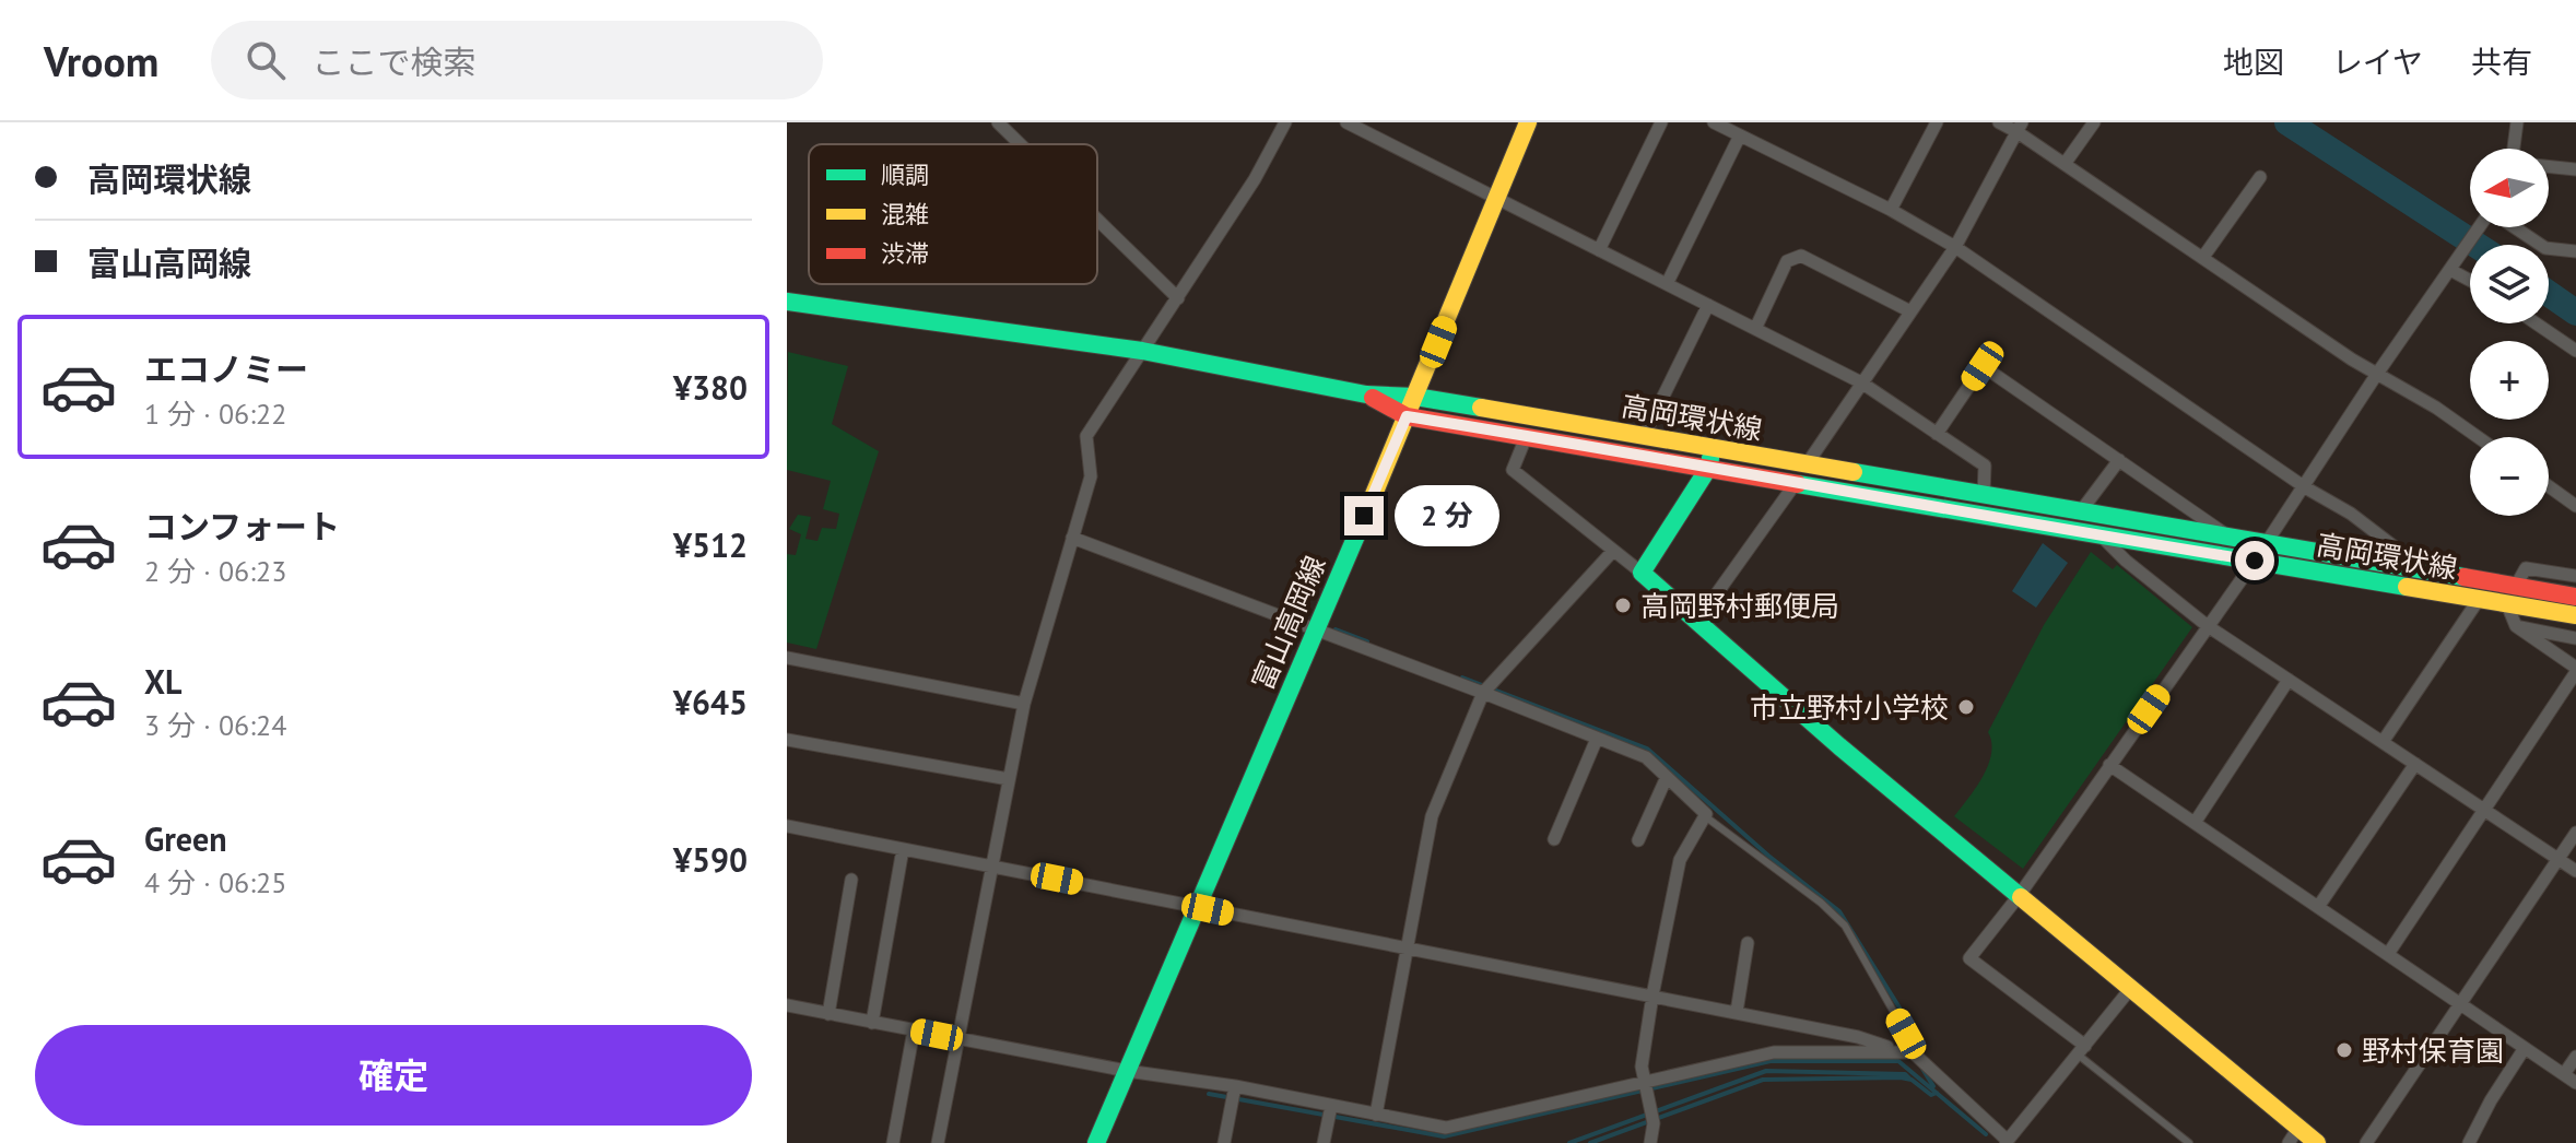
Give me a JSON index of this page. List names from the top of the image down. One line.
{"streets":{"main road":["高岡環状線","富山高岡線"]},"crossings":[["高岡環状線","富山高岡線"]],"places":["高岡野村郵便局","市立野村小学校","野村保育園"],"legend":["順調","混雑","渋滞"],"north":"left","page":{"header":"Vroom","search":"ここで検索","nav":["地図","レイヤ","共有"],"banner":["高岡環状線","富山高岡線"],"map_buttons":["+","−"],"list":[{"name":"エコノミー","note":"1 分 · 06:22","value":"¥380"},{"name":"コンフォート","note":"2 分 · 06:23","value":"¥512"},{"name":"XL","note":"3 分 · 06:24","value":"¥645"},{"name":"Green","note":"4 分 · 06:25","value":"¥590"}],"bubble":"2 分","buttons":"確定"}}
